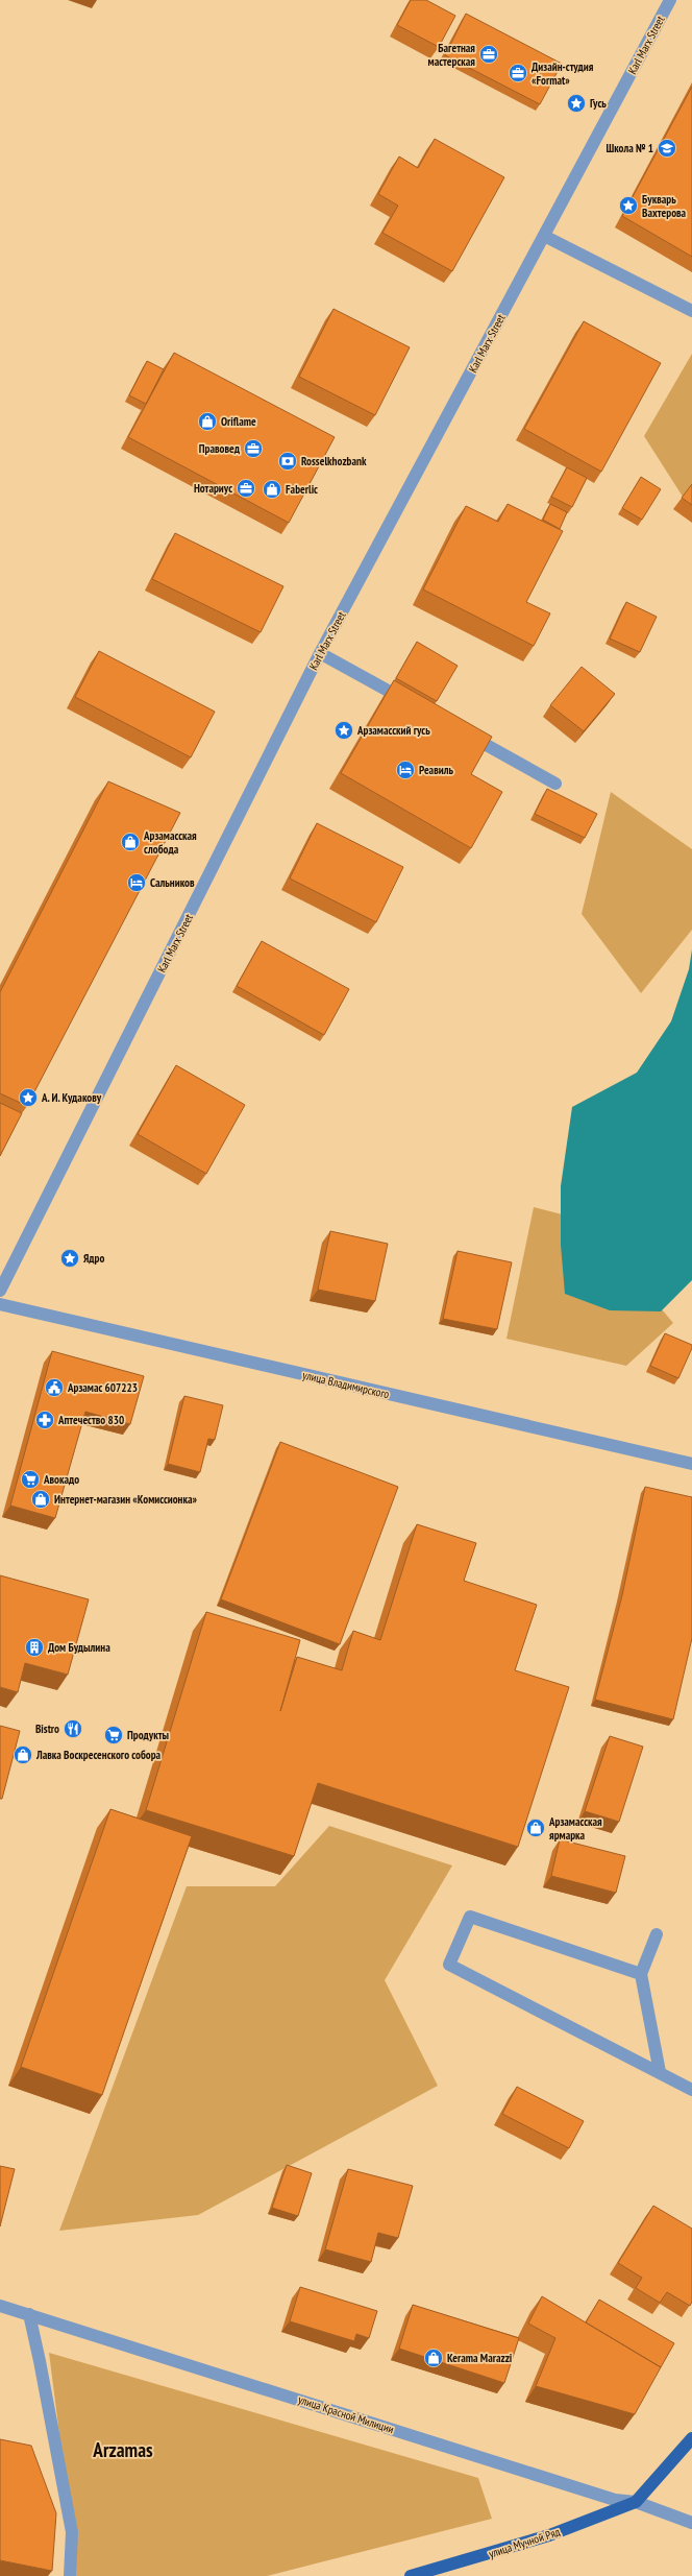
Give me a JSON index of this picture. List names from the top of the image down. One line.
{"streets":{"main road":["улица Мучной Ряд"],"street":["Karl Marx Street","улица Владимирского","улица Красной Милиции"]},"crossings":[["улица Красной Милиции","улица Мучной Ряд"]],"districts":["Arzamas"],"places":{"office":["Багетная мастерская","Дизайн-студия «Format»","Правовед","Нотариус"],"place":["Гусь","Букварь Вахтерова","Арзамасский гусь","А. И. Кудакову","Ядро"],"school or university":["Школа № 1"],"shop":["Oriflame","Faberlic","Арзамасская слобода","Интернет-магазин «Комиссионка»","Лавка Воскресенского собора","Арзамасская ярмарка","Kerama Marazzi"],"bank":["Rosselkhozbank"],"hotel":["Реавиль","Сальников"],"public building":["Арзамас 607223"],"pharmacy":["Аптечество 830"],"supermarket":["Авокадо","Продукты"],"building":["Дом Будылина"],"restaurant":["Bistro"]}}
